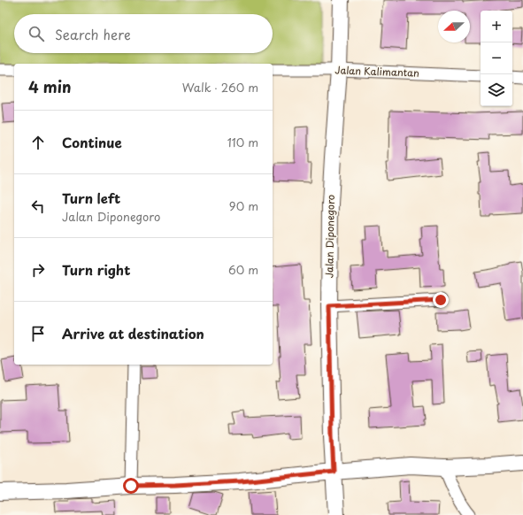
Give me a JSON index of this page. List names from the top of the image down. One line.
{"streets":{"main road":["Jalan Diponegoro"],"street":["Jalan Kalimantan"]},"crossings":[["Jalan Kalimantan","Jalan Diponegoro"]],"north":"left","page":{"map_buttons":["+","−"],"search":"Search here","heading":["4 min","Walk · 260 m"],"list":[["Continue","110 m"],["Turn left","Jalan Diponegoro","90 m"],["Turn right","60 m"],"Arrive at destination"]}}
